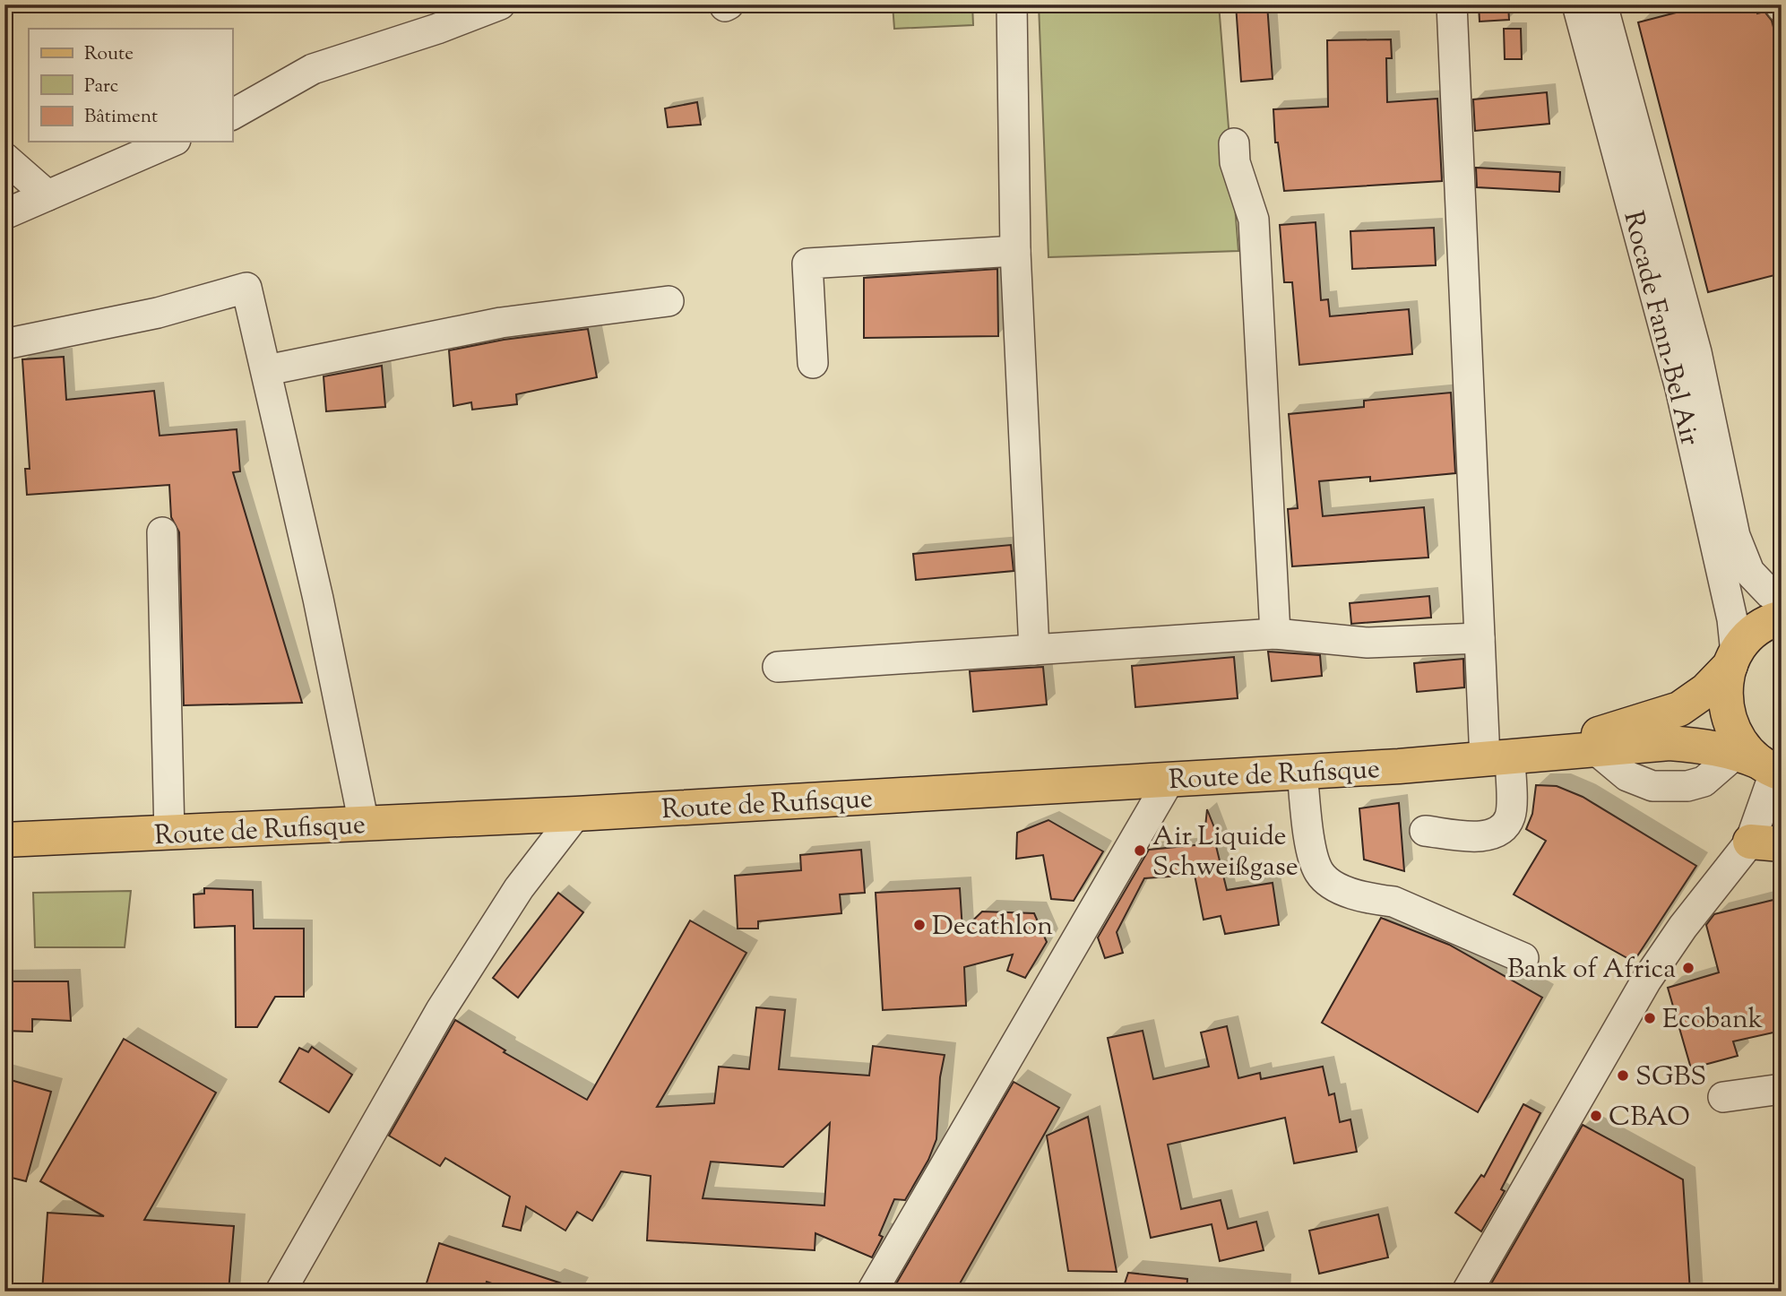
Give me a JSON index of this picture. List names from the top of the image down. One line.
{"streets":{"main road":["Route de Rufisque"],"street":["Rocade Fann-Bel Air"]},"crossings":[["Rocade Fann-Bel Air","Route de Rufisque"]],"places":["Air Liquide Schweißgase","Decathlon","Bank of Africa","Ecobank","SGBS","CBAO"],"legend":["Route","Parc","Bâtiment"]}
